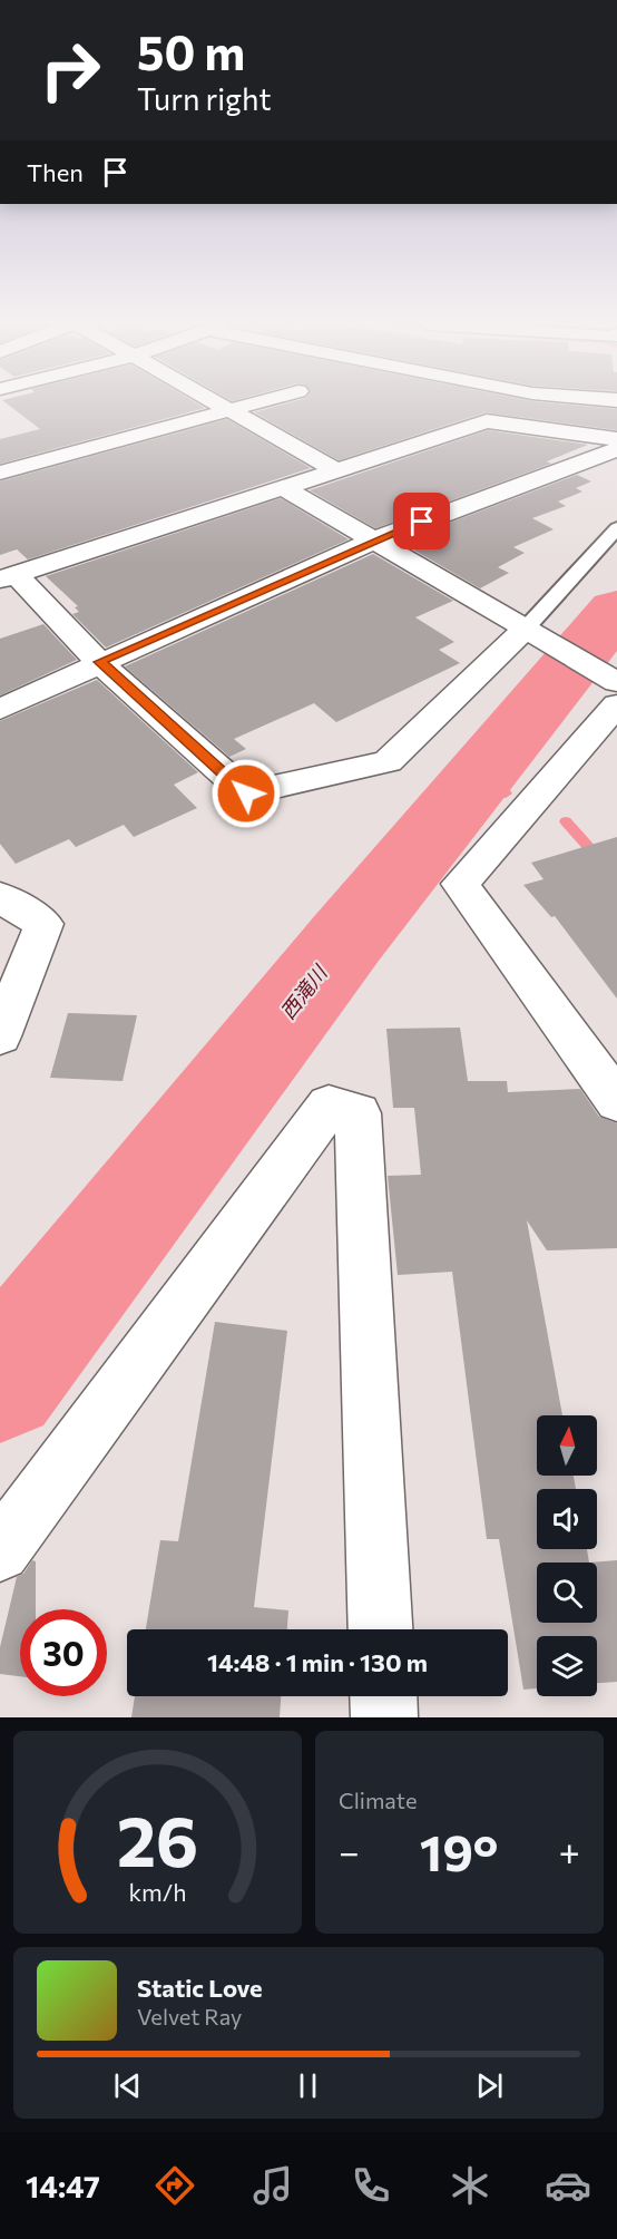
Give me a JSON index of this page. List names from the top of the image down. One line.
{"water":["西滝川"],"north":"top","page":{"turn":["50 m","Turn right"],"then":"Then","limit":"30","trip":"14:48 · 1 min · 130 m","tile":"Climate","heat":["−","19°","+"],"song":["Static Love","Velvet Ray"],"tabs":"14:47","gauge":["26","km/h"]}}
